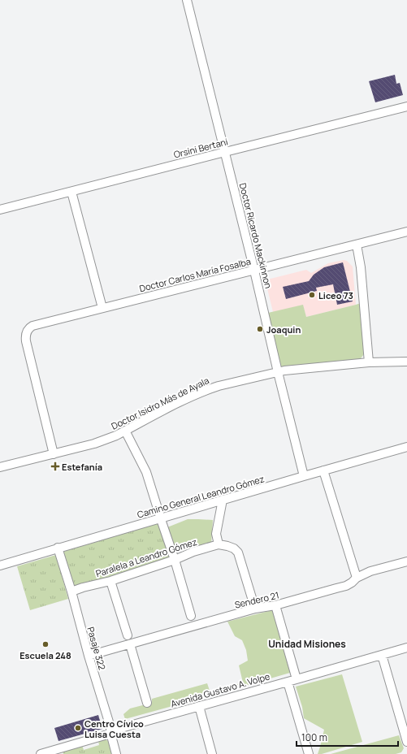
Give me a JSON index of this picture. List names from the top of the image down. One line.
{"streets":{"street":["Orsini Bertani","Doctor Ricardo Mackinnon","Doctor Carlos María Fosalba","Doctor Isidro Más de Ayala","Camino General Leandro Gómez","Paralela a Leandro Gómez","Sendero 21","Pasaje 322","Avenida Gustavo A. Volpe"]},"crossings":[["Orsini Bertani","Doctor Ricardo Mackinnon"],["Doctor Ricardo Mackinnon","Doctor Carlos María Fosalba"],["Doctor Ricardo Mackinnon","Doctor Isidro Más de Ayala"],["Doctor Ricardo Mackinnon","Camino General Leandro Gómez"],["Doctor Carlos María Fosalba","Doctor Isidro Más de Ayala"],["Camino General Leandro Gómez","Pasaje 322"],["Paralela a Leandro Gómez","Sendero 21"],["Paralela a Leandro Gómez","Pasaje 322"],["Sendero 21","Pasaje 322"],["Pasaje 322","Avenida Gustavo A. Volpe"]],"districts":["Unidad Misiones"],"places":{"other":["Liceo 73","Joaquin","Escuela 248","Centro Cívico Luisa Cuesta"],"health":["Estefanía"]},"scale_bar":"100 m"}
